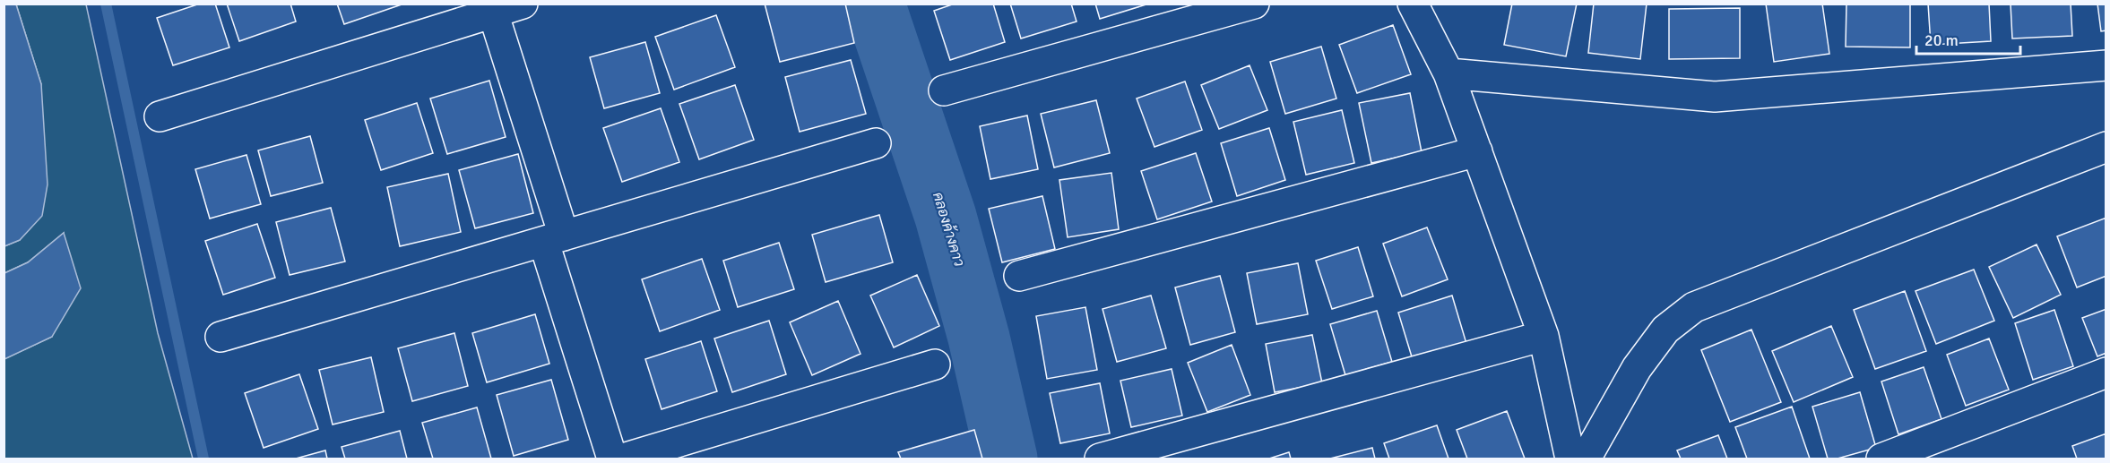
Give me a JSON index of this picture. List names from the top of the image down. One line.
{"water":["คลองค้างคาว"],"scale_bar":"20 m"}
